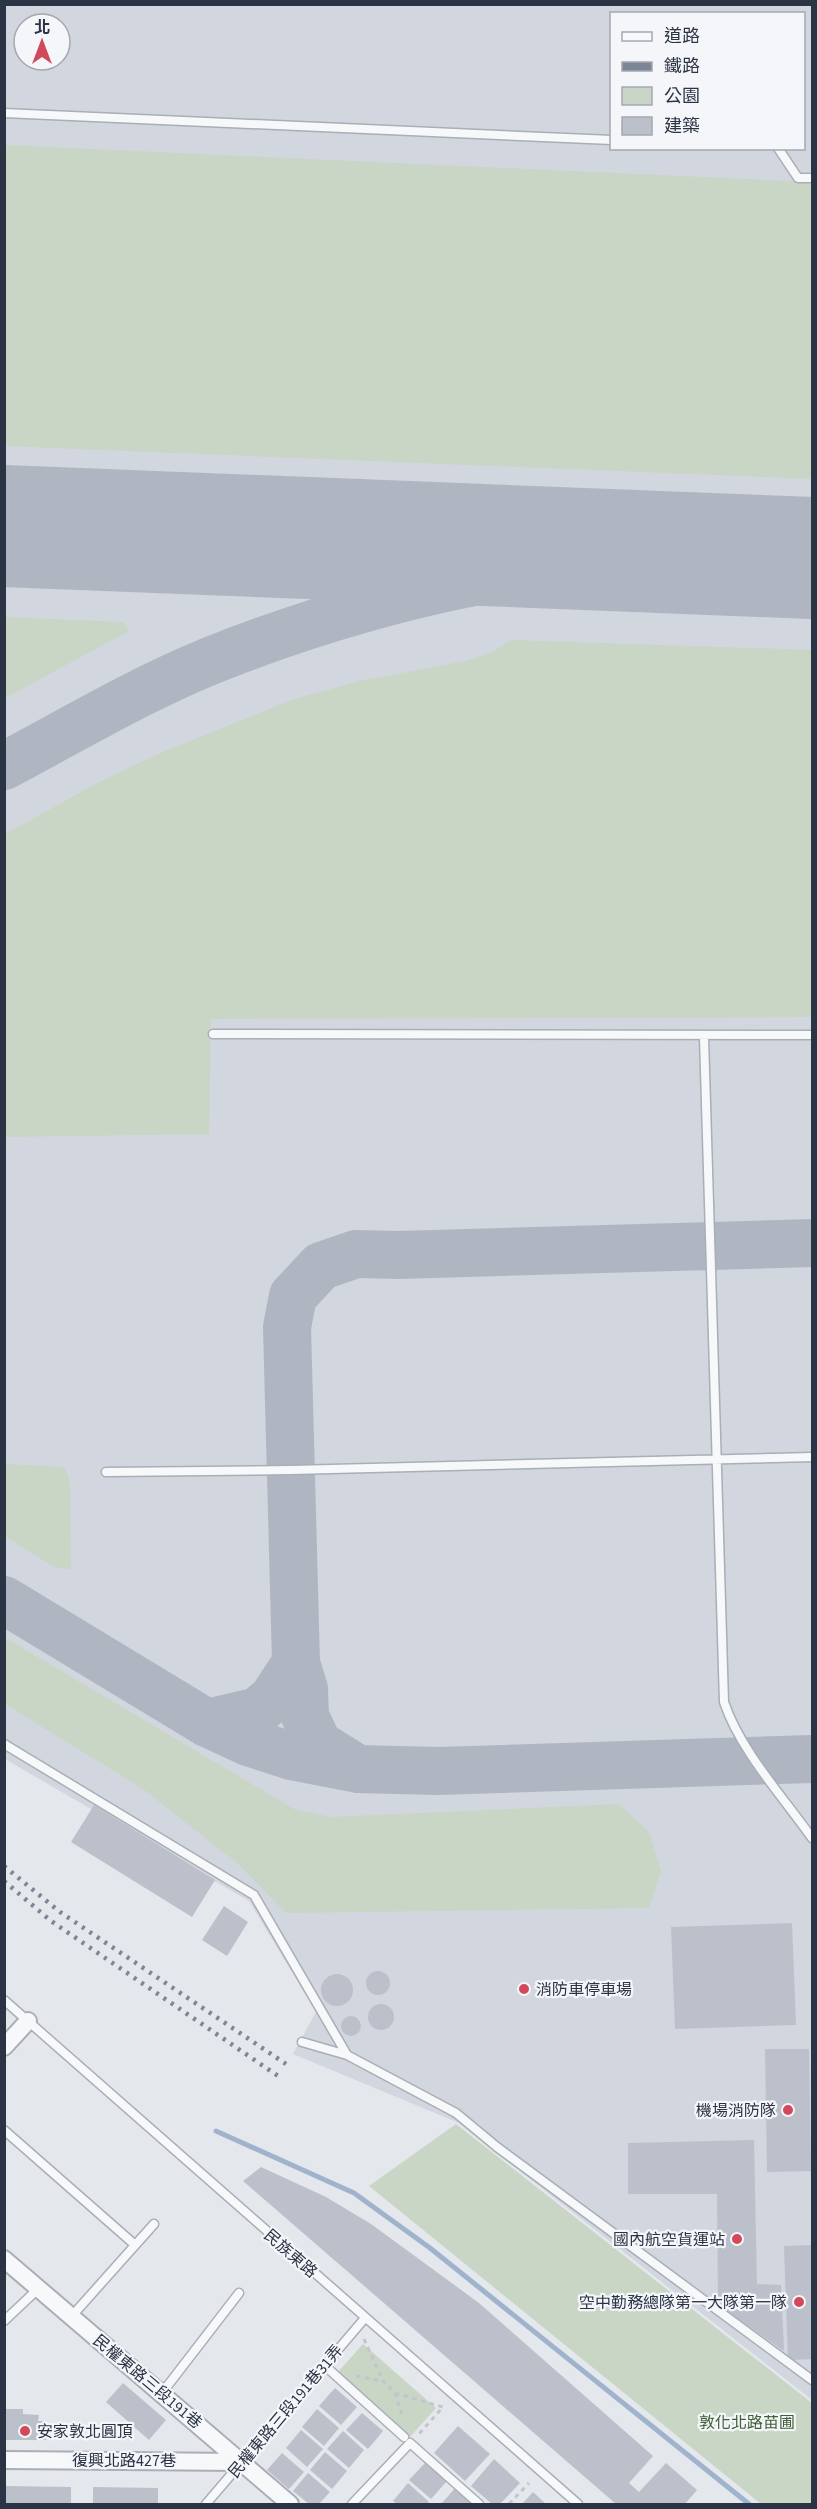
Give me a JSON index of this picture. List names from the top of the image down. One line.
{"streets":{"street":["民權東路三段191巷","復興北路427巷"],"lane":["民族東路","民權東路三段191巷31弄"]},"crossings":[["民族東路","民權東路三段191巷31弄"],["民權東路三段191巷","民權東路三段191巷31弄"],["民權東路三段191巷","復興北路427巷"],["民權東路三段191巷31弄","復興北路427巷"]],"parks":["敦化北路苗圃"],"places":["消防車停車場","機場消防隊","國內航空貨運站","空中勤務總隊第一大隊第一隊","安家敦北圓頂"],"legend":["道路","鐵路","公園","建築"],"north":"top"}
